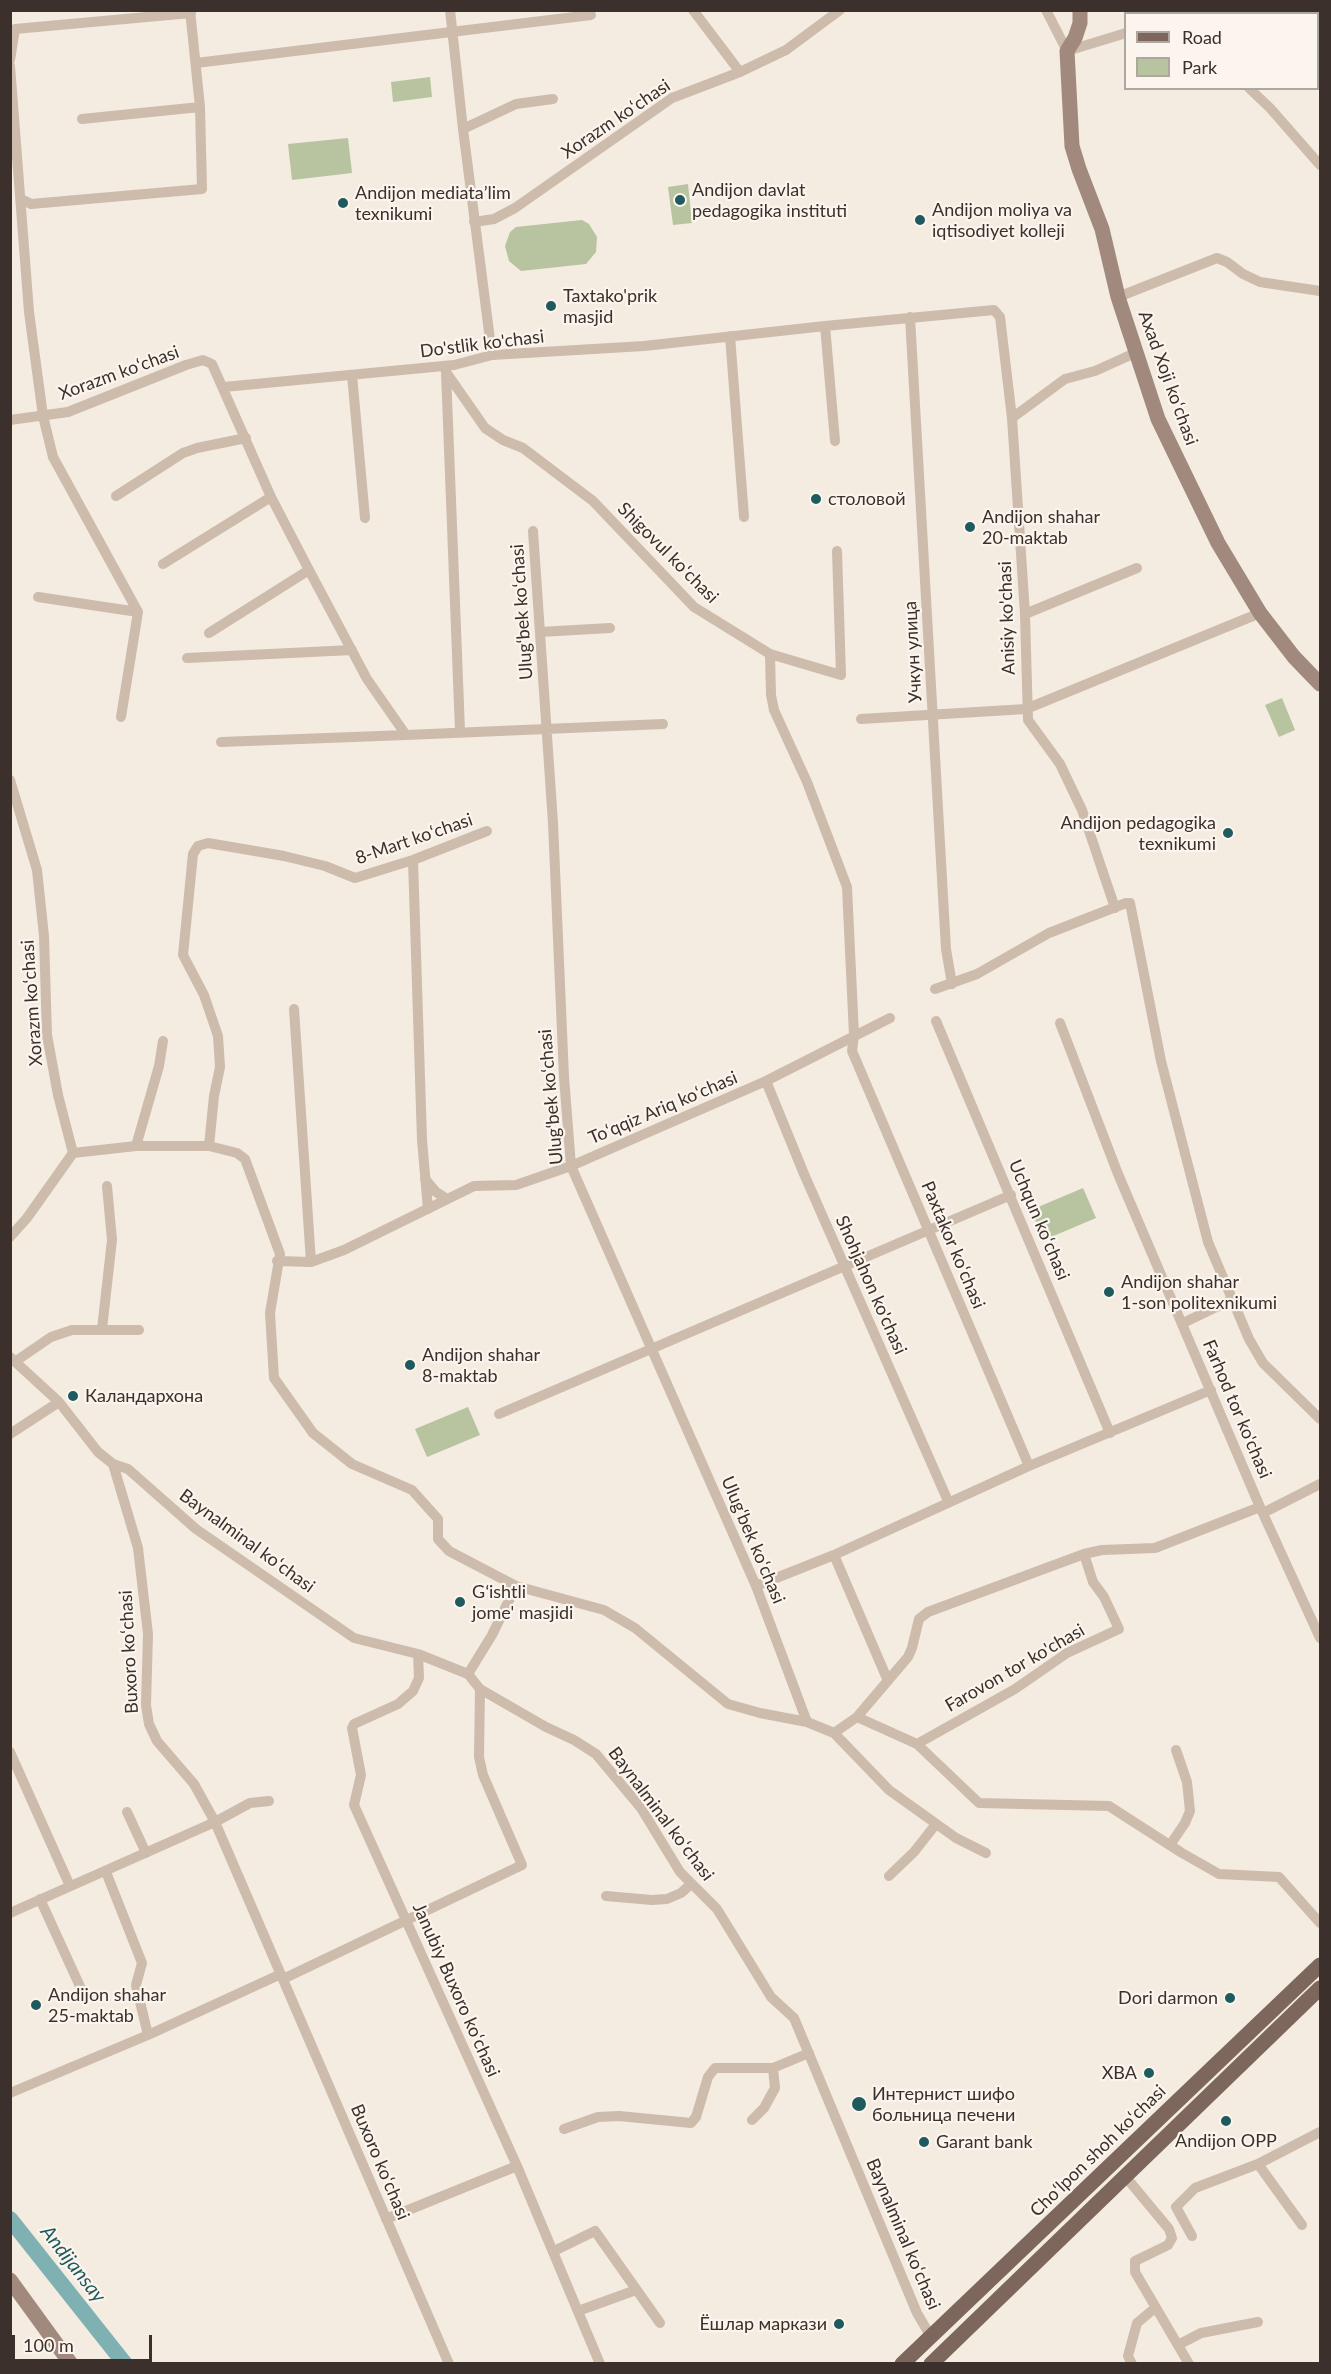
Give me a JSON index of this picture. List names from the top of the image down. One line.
{"streets":{"main road":["Choʻlpon shoh koʻchasi"],"street":["Xorazm koʻchasi","Do'stlik ko'chasi","Axad Xoji koʻchasi","Shigovul koʻchasi","Ulugʻbek koʻchasi","Anisiy ko'chasi","Учкун улица","8-Mart koʻchasi","Toʻqqiz Ariq koʻchasi","Uchqun koʻchasi","Paxtakor koʻchasi","Shohjahon ko'chasi","Farhod tor ko'chasi","Baynalminal koʻchasi","Buxoro koʻchasi","Farovon tor ko'chasi","Janubiy Buxoro koʻchasi"]},"crossings":[["Xorazm koʻchasi","Do'stlik ko'chasi"],["Do'stlik ko'chasi","Shigovul koʻchasi"],["Do'stlik ko'chasi","Anisiy ko'chasi"],["Do'stlik ko'chasi","Учкун улица"],["Ulugʻbek koʻchasi","Toʻqqiz Ariq koʻchasi"],["Toʻqqiz Ariq koʻchasi","Paxtakor koʻchasi"],["Toʻqqiz Ariq koʻchasi","Shohjahon ko'chasi"],["Baynalminal koʻchasi","Buxoro koʻchasi"],["Baynalminal koʻchasi","Janubiy Buxoro koʻchasi"],["Baynalminal koʻchasi","Choʻlpon shoh koʻchasi"]],"water":["Andijansay"],"places":["Andijon davlat pedagogika instituti","Andijon mediataʼlim texnikumi","Andijon moliya va iqtisodiyet kolleji","Taxtako'prik masjid","столовой","Andijon shahar 20-maktab","Andijon pedagogika texnikumi","Andijon shahar 1-son politexnikumi","Andijon shahar 8-maktab","Каландархона","Gʻishtli jome' masjidi","Dori darmon","Andijon shahar 25-maktab","XBA","Интернист шифо больница печени","Andijon OPP","Garant bank","Ёшлар маркази"],"legend":["Road","Park"],"scale_bar":"100 m"}
